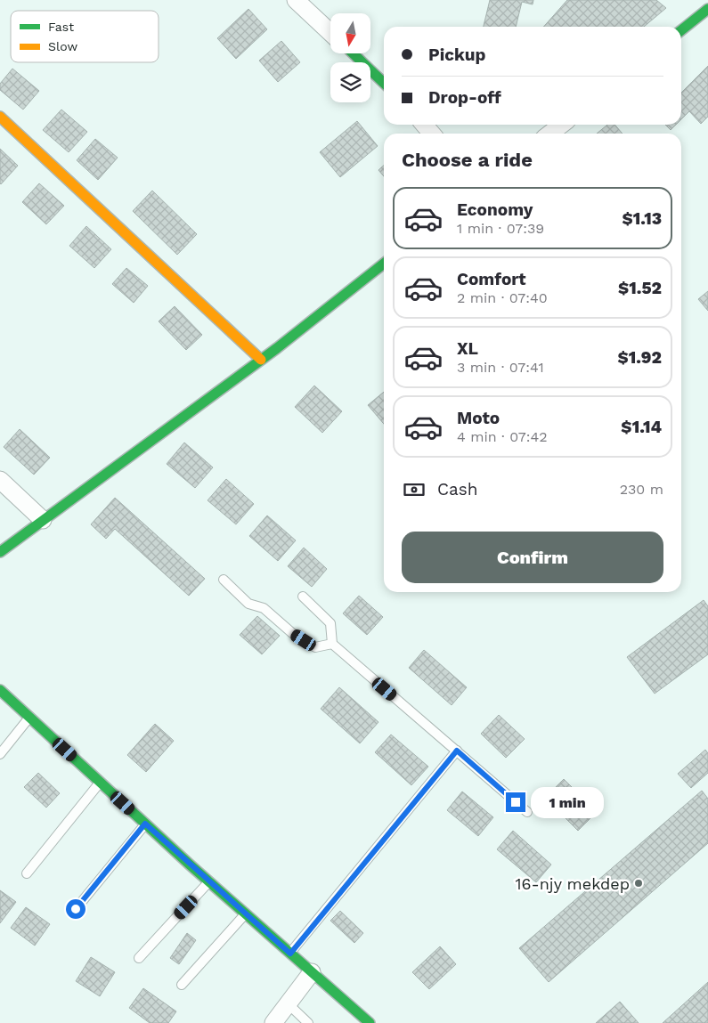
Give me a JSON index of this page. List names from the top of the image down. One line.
{"places":["16-njy mekdep"],"legend":["Fast","Slow"],"north":"bottom","page":{"banner":["Pickup","Drop-off"],"heading":"Choose a ride","list":[{"name":"Economy","note":"1 min · 07:39","value":"$1.13"},{"name":"Comfort","note":"2 min · 07:40","value":"$1.52"},{"name":"XL","note":"3 min · 07:41","value":"$1.92"},{"name":"Moto","note":"4 min · 07:42","value":"$1.14"}],"pay":["Cash","230 m"],"buttons":"Confirm","bubble":"1 min"}}
